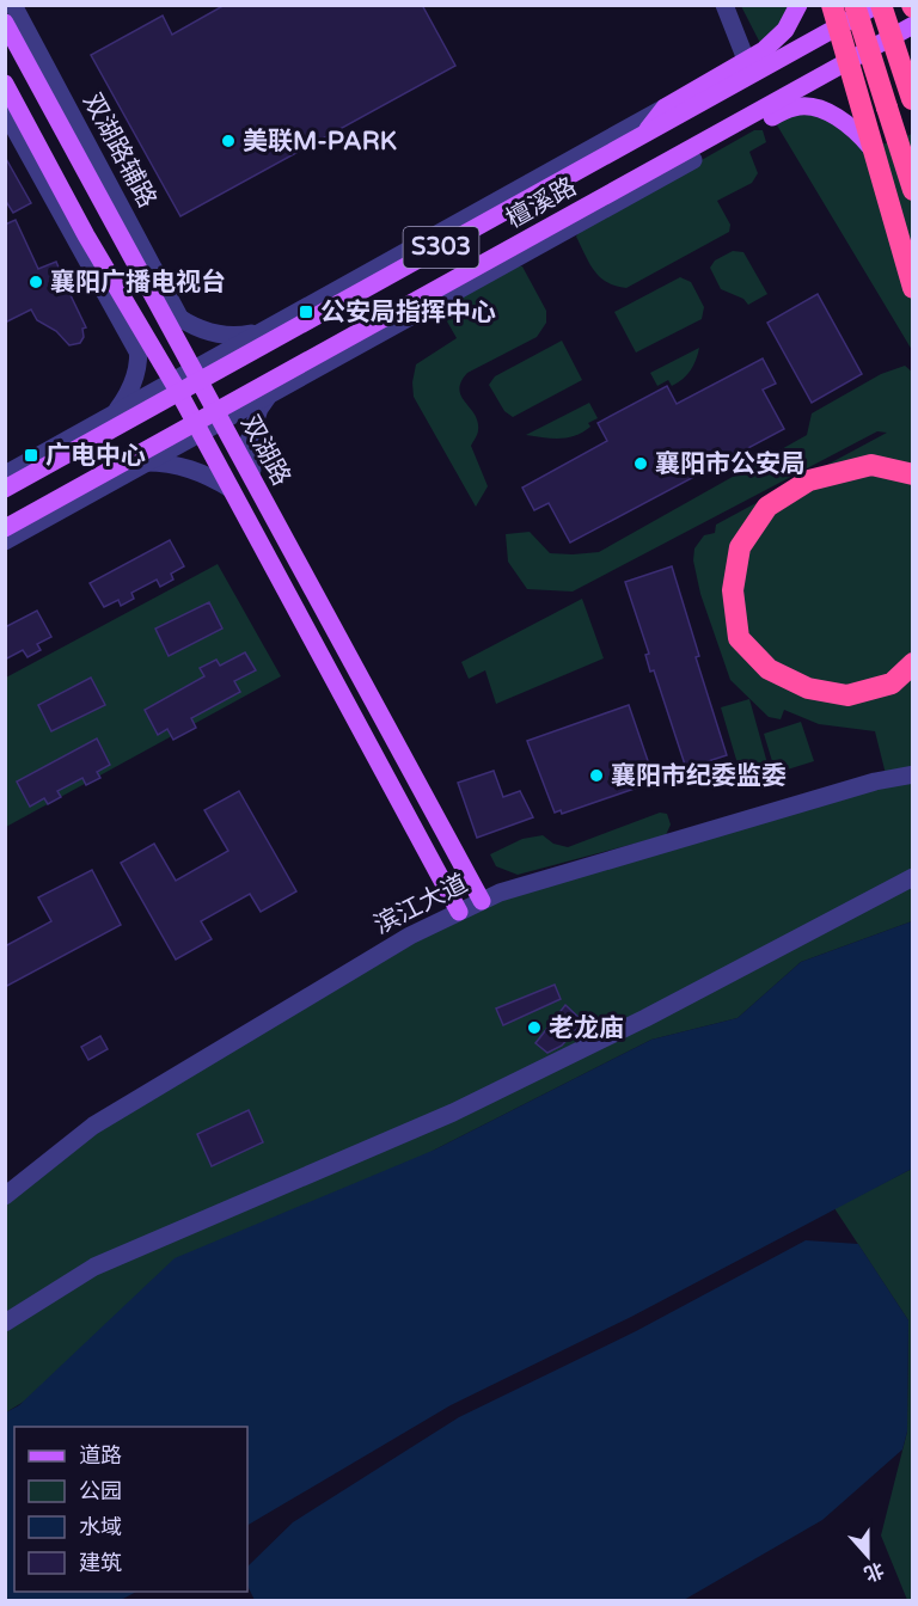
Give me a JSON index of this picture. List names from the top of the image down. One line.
{"streets":{"main road":["檀溪路","S303","双湖路"],"street":["双湖路辅路","滨江大道"]},"crossings":[["檀溪路","双湖路"],["双湖路","滨江大道"]],"places":{"other":["美联M-PARK","襄阳广播电视台","襄阳市公安局","襄阳市纪委监委","老龙庙"],"transit":["公安局指挥中心","广电中心"]},"legend":["道路","公园","水域","建筑"],"north":"bottom"}
